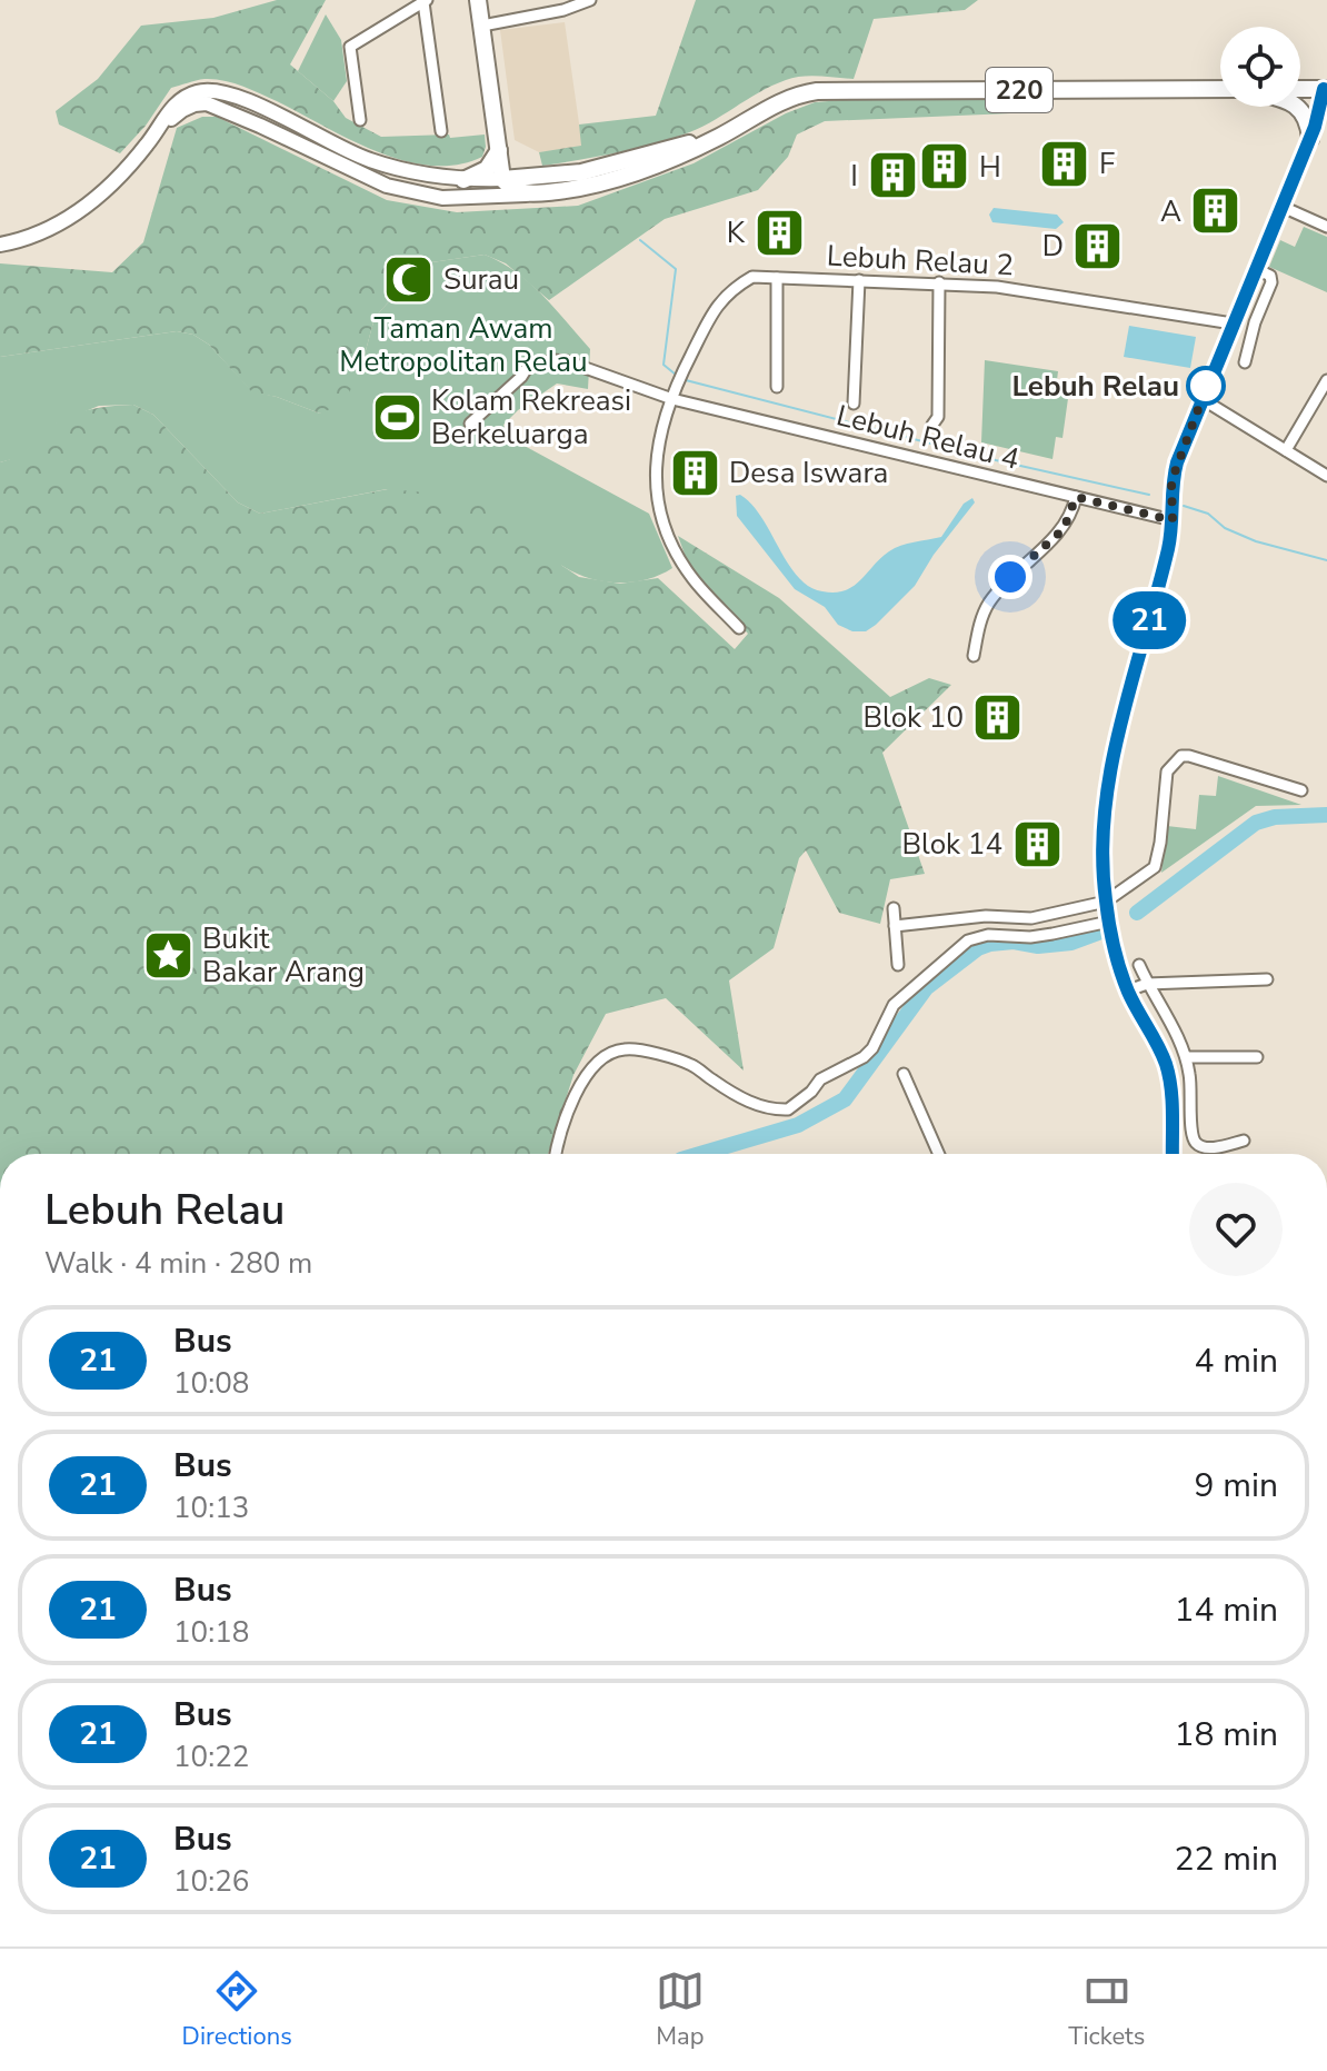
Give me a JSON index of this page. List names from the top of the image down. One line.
{"streets":{"main road":["220"],"street":["Lebuh Relau 2","Lebuh Relau 4"]},"crossings":[["Lebuh Relau 2","Lebuh Relau 4"]],"parks":["Taman Awam Metropolitan Relau"],"places":{"building":["F","H","I","A","K","D","Desa Iswara","Blok 10","Blok 14"],"mosque":["Surau"],"other":["Lebuh Relau"],"sports":["Kolam Rekreasi Berkeluarga"],"place":["Bukit Bakar Arang"]},"lines":["bus line 21"],"page":{"on_map":"21","heading":["Lebuh Relau","Walk · 4 min · 280 m"],"list":[{"mark":"21","name":"Bus","note":"10:08","value":"4 min"},{"mark":"21","name":"Bus","note":"10:13","value":"9 min"},{"mark":"21","name":"Bus","note":"10:18","value":"14 min"},{"mark":"21","name":"Bus","note":"10:22","value":"18 min"},{"mark":"21","name":"Bus","note":"10:26","value":"22 min"}],"tabs":["Directions","Map","Tickets"]}}
